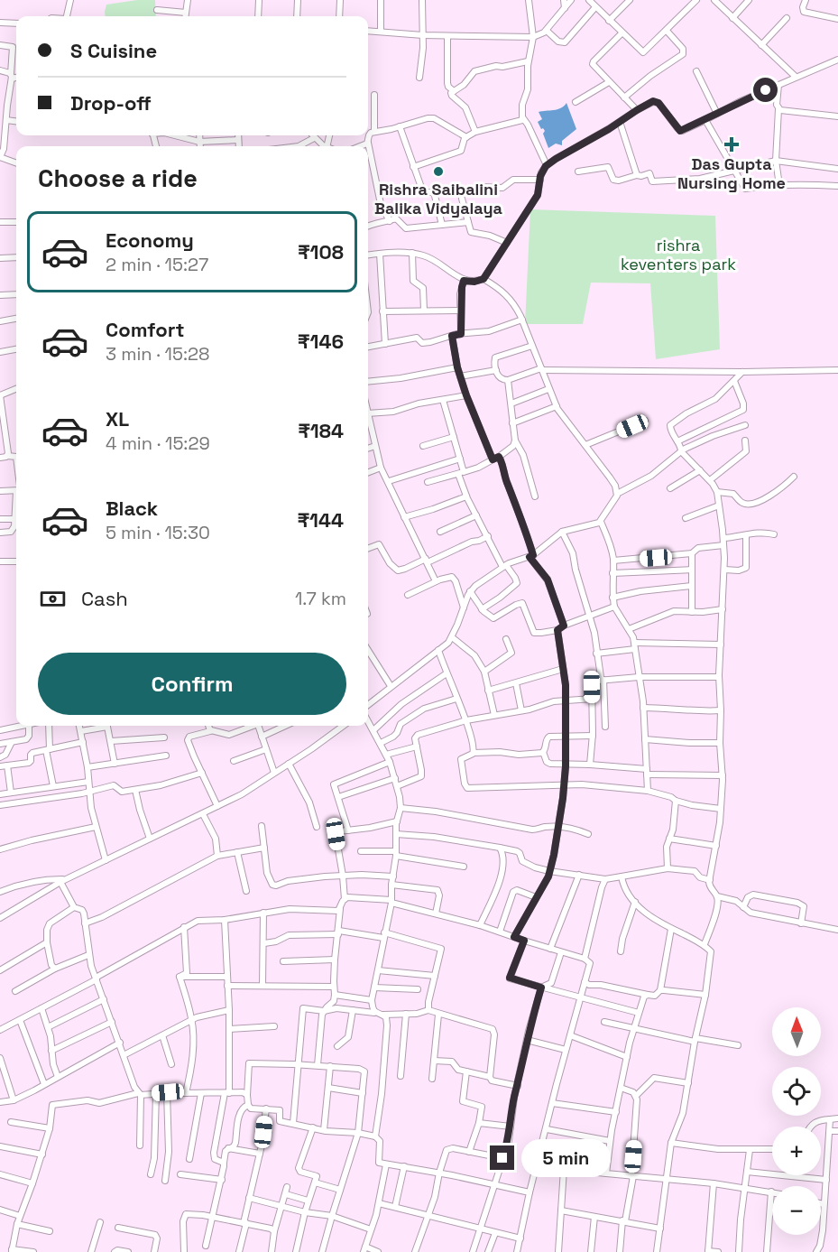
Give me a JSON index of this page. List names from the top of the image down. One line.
{"parks":["rishra keventers park"],"places":{"health":["Das Gupta Nursing Home"],"other":["Rishra Saibalini Balika Vidyalaya"]},"north":"top","page":{"banner":["S Cuisine","Drop-off"],"heading":"Choose a ride","list":[{"name":"Economy","note":"2 min · 15:27","value":"₹108"},{"name":"Comfort","note":"3 min · 15:28","value":"₹146"},{"name":"XL","note":"4 min · 15:29","value":"₹184"},{"name":"Black","note":"5 min · 15:30","value":"₹144"}],"pay":["Cash","1.7 km"],"buttons":"Confirm","map_buttons":["+","−"],"bubble":"5 min"}}
